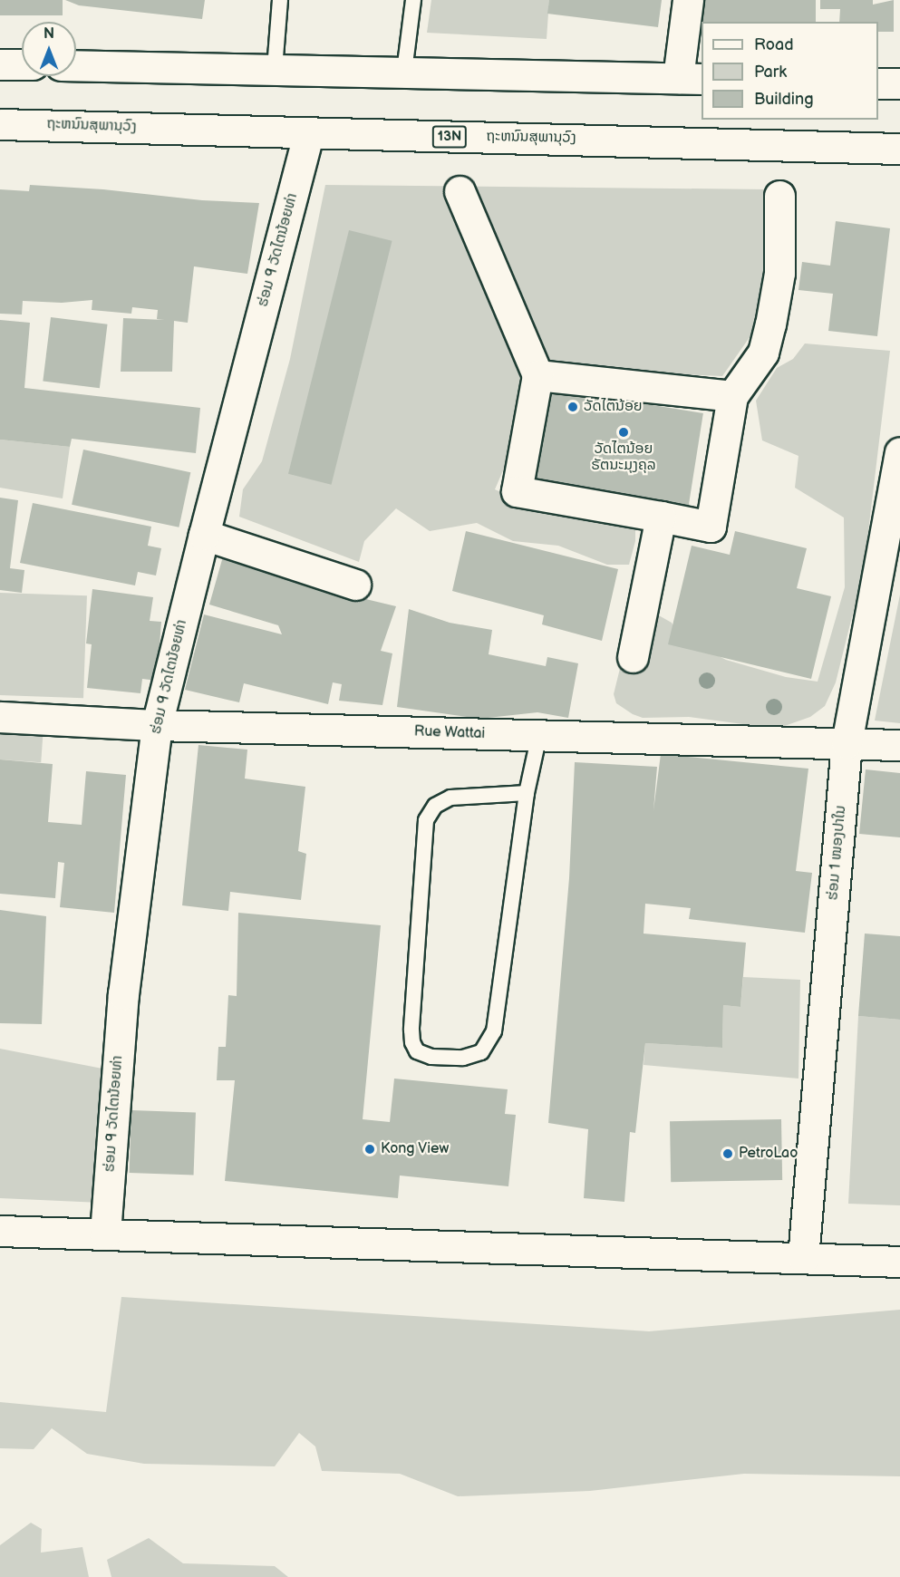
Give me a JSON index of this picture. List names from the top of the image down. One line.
{"streets":{"main road":["ຖະຫນົນສຸພານຸວົງ","13N","ຮ່ອມ 9 ວັດໄຕນ້ອຍທ່າ","Rue Wattai","ຮ່ອມ 1 ໜອງປາໃນ"]},"crossings":[["ຖະຫນົນສຸພານຸວົງ","ຮ່ອມ 9 ວັດໄຕນ້ອຍທ່າ"],["ຮ່ອມ 9 ວັດໄຕນ້ອຍທ່າ","Rue Wattai"],["Rue Wattai","ຮ່ອມ 1 ໜອງປາໃນ"]],"places":["ວັດໄຕນ້ອຍ","ວັດໄຕນ້ອຍ ຣັຕນະມຸງຄຸລ","Kong View","PetroLao"],"legend":["Road","Park","Building"],"north":"top"}
